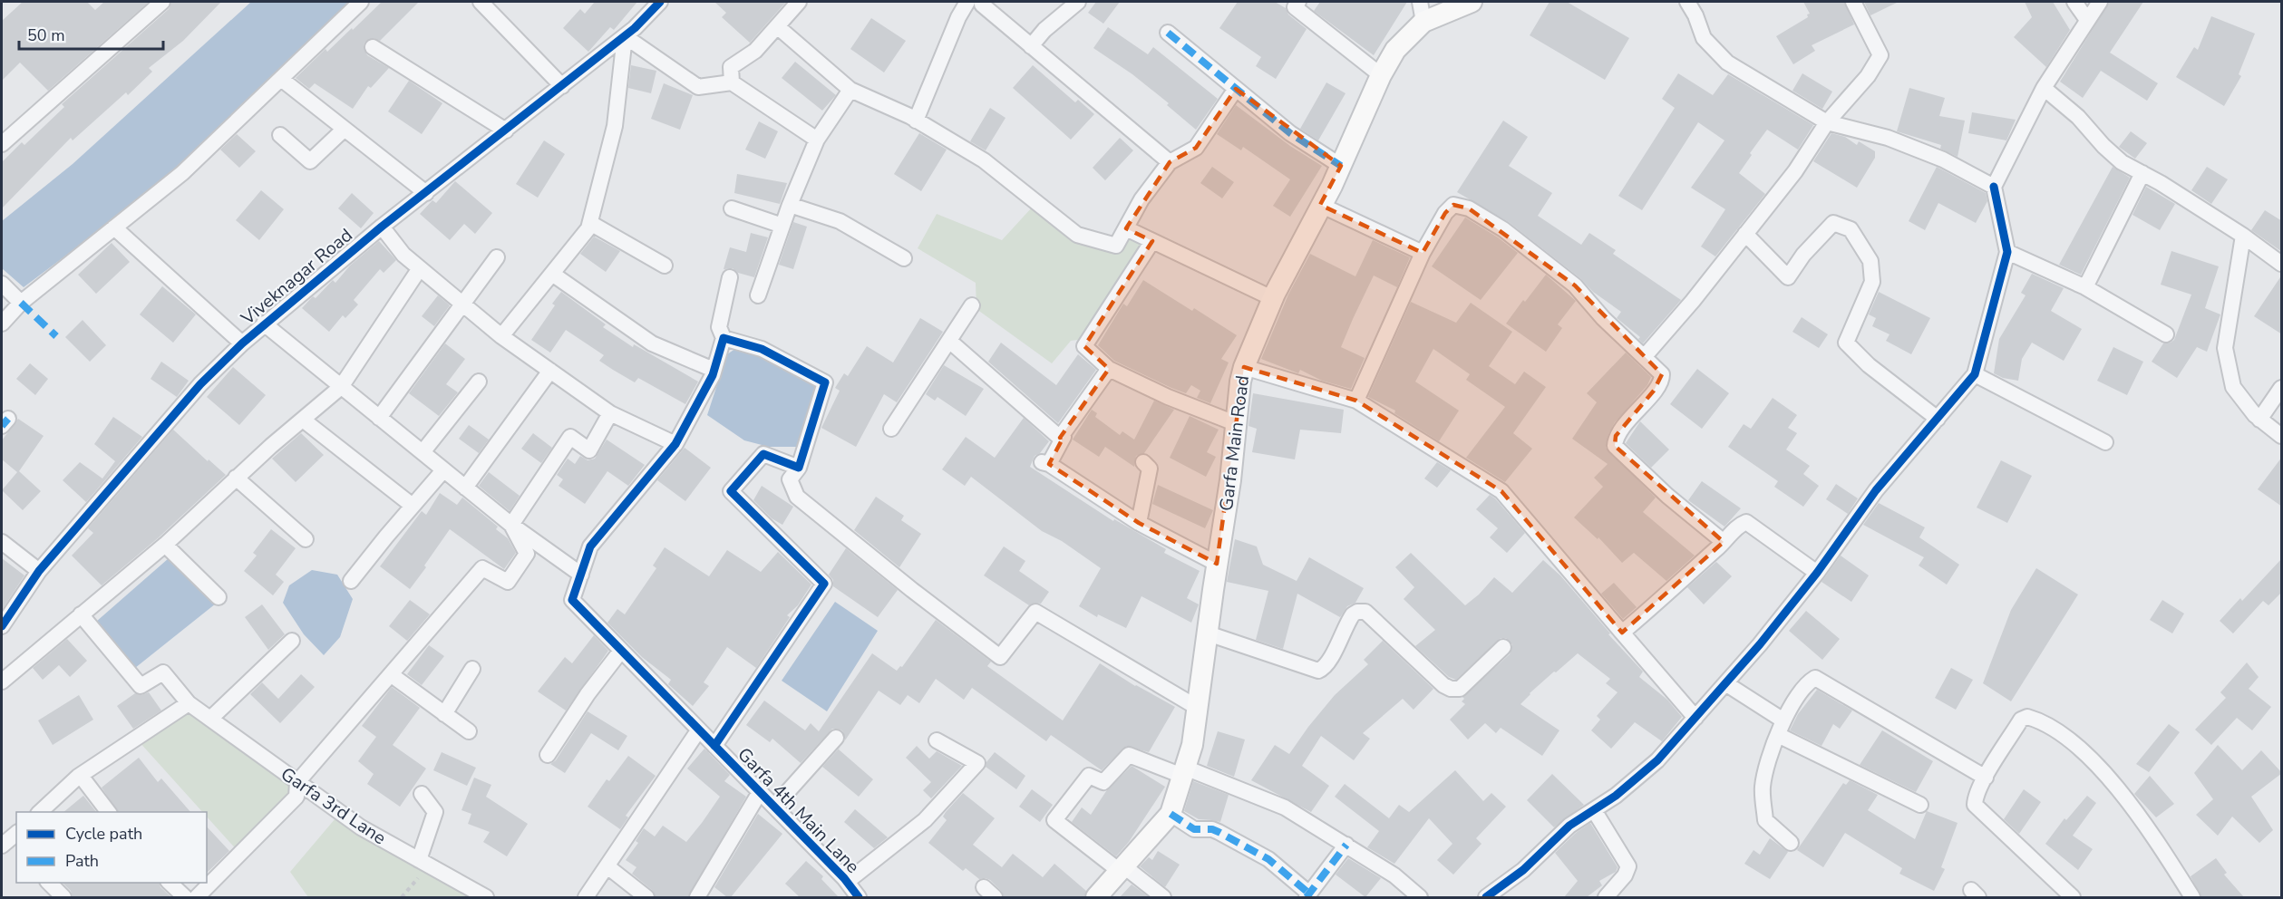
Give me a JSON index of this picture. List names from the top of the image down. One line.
{"streets":{"main road":["Garfa Main Road"],"street":["Viveknagar Road","Garfa 3rd Lane","Garfa 4th Main Lane"]},"legend":["Cycle path","Path"],"scale_bar":"50 m"}
